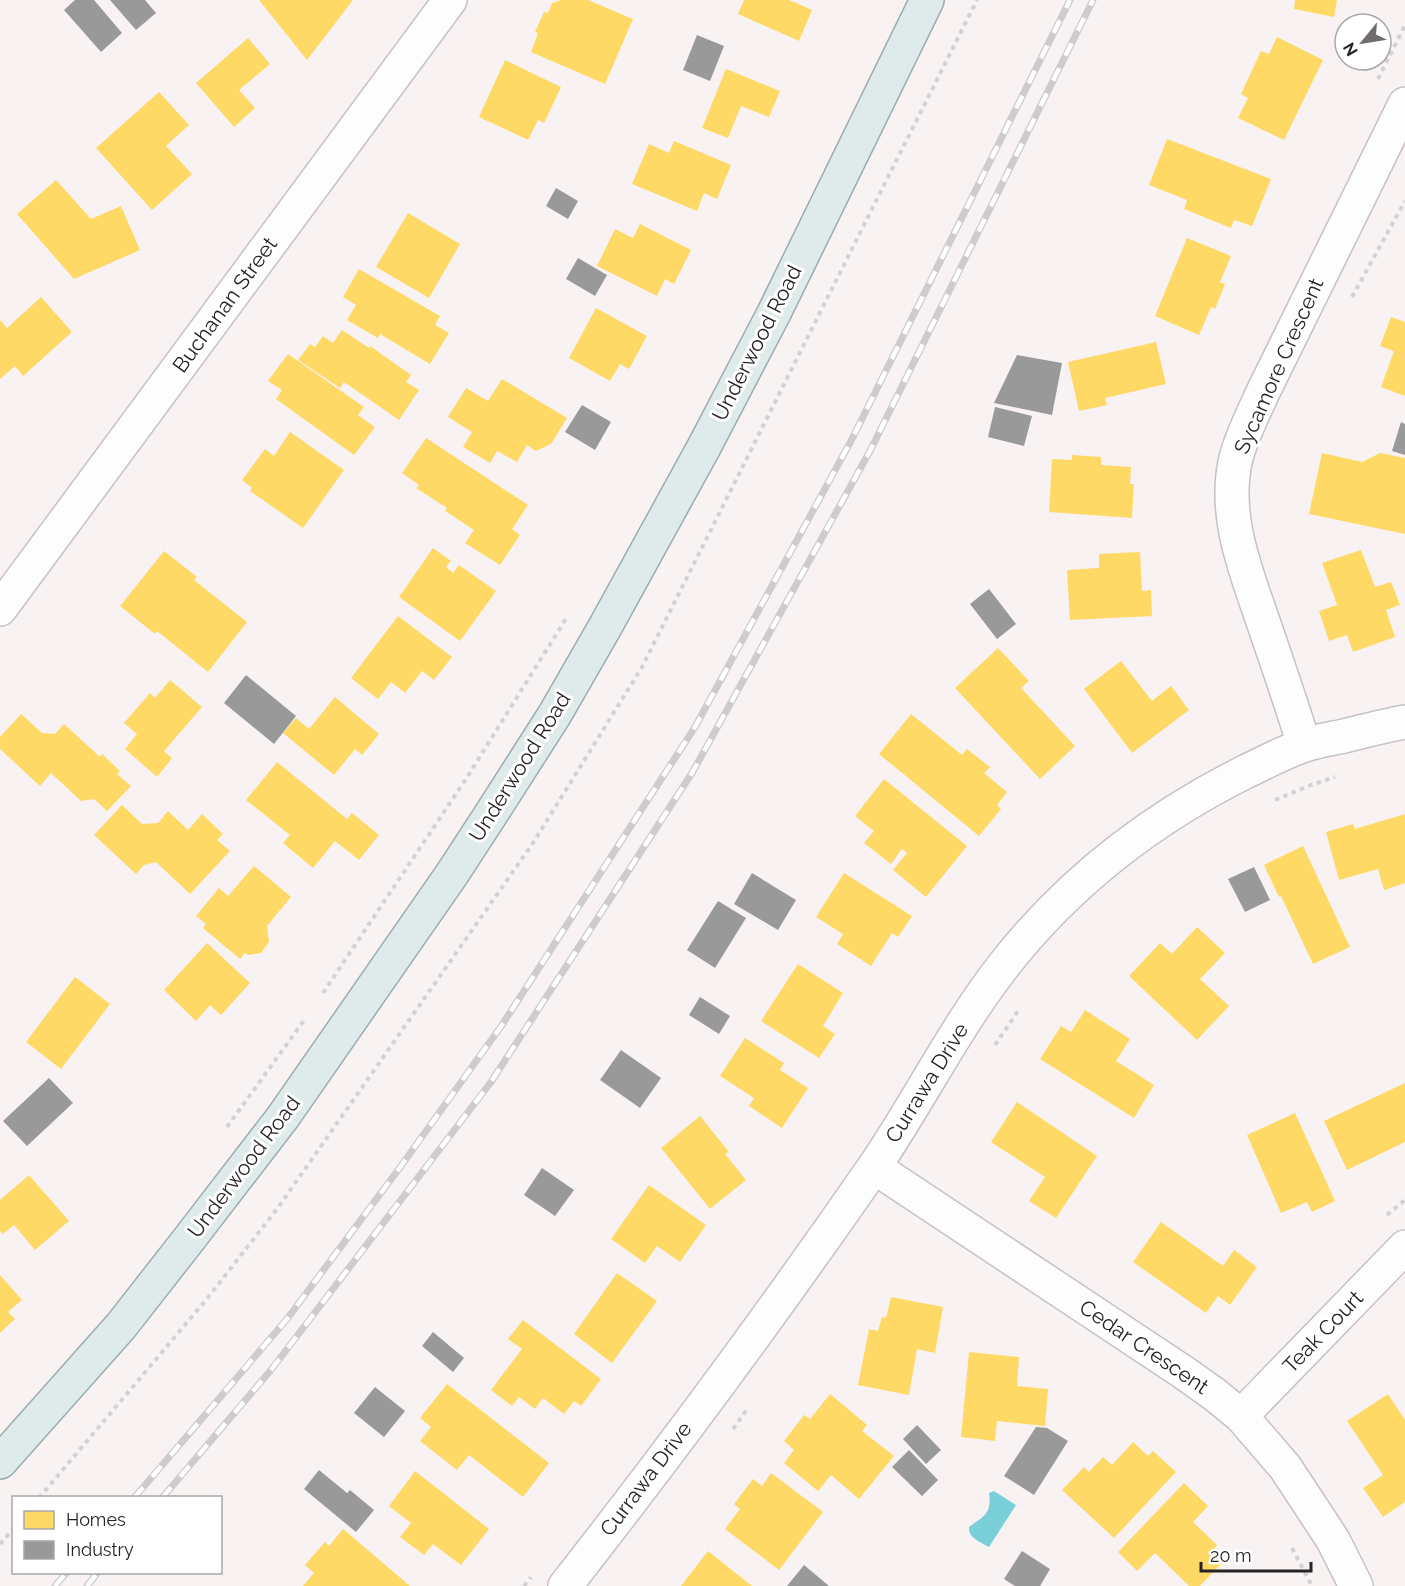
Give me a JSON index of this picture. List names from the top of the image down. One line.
{"streets":{"main road":["Underwood Road"],"street":["Buchanan Street","Sycamore Crescent","Currawa Drive","Teak Court","Cedar Crescent"]},"crossings":[["Sycamore Crescent","Currawa Drive"],["Currawa Drive","Cedar Crescent"],["Teak Court","Cedar Crescent"]],"legend":["Homes","Industry"],"scale_bar":"20 m","north":"bottom left"}
